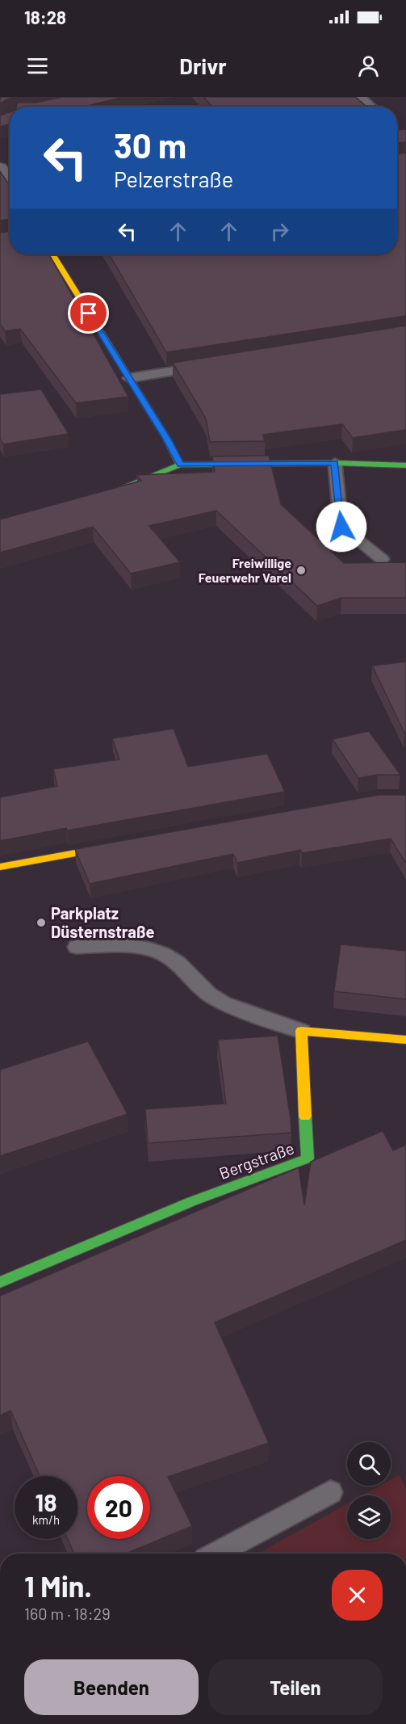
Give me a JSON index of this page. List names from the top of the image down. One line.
{"streets":{"street":["Bergstraße"]},"places":["Freiwillige Feuerwehr Varel","Parkplatz Düsternstraße"],"page":{"status":"18:28","header":"Drivr","turn":["30 m","Pelzerstraße"],"speed":"18 km/h","limit":"20","heading":["1 Min.","160 m · 18:29"],"buttons":["Beenden","Teilen"]}}
